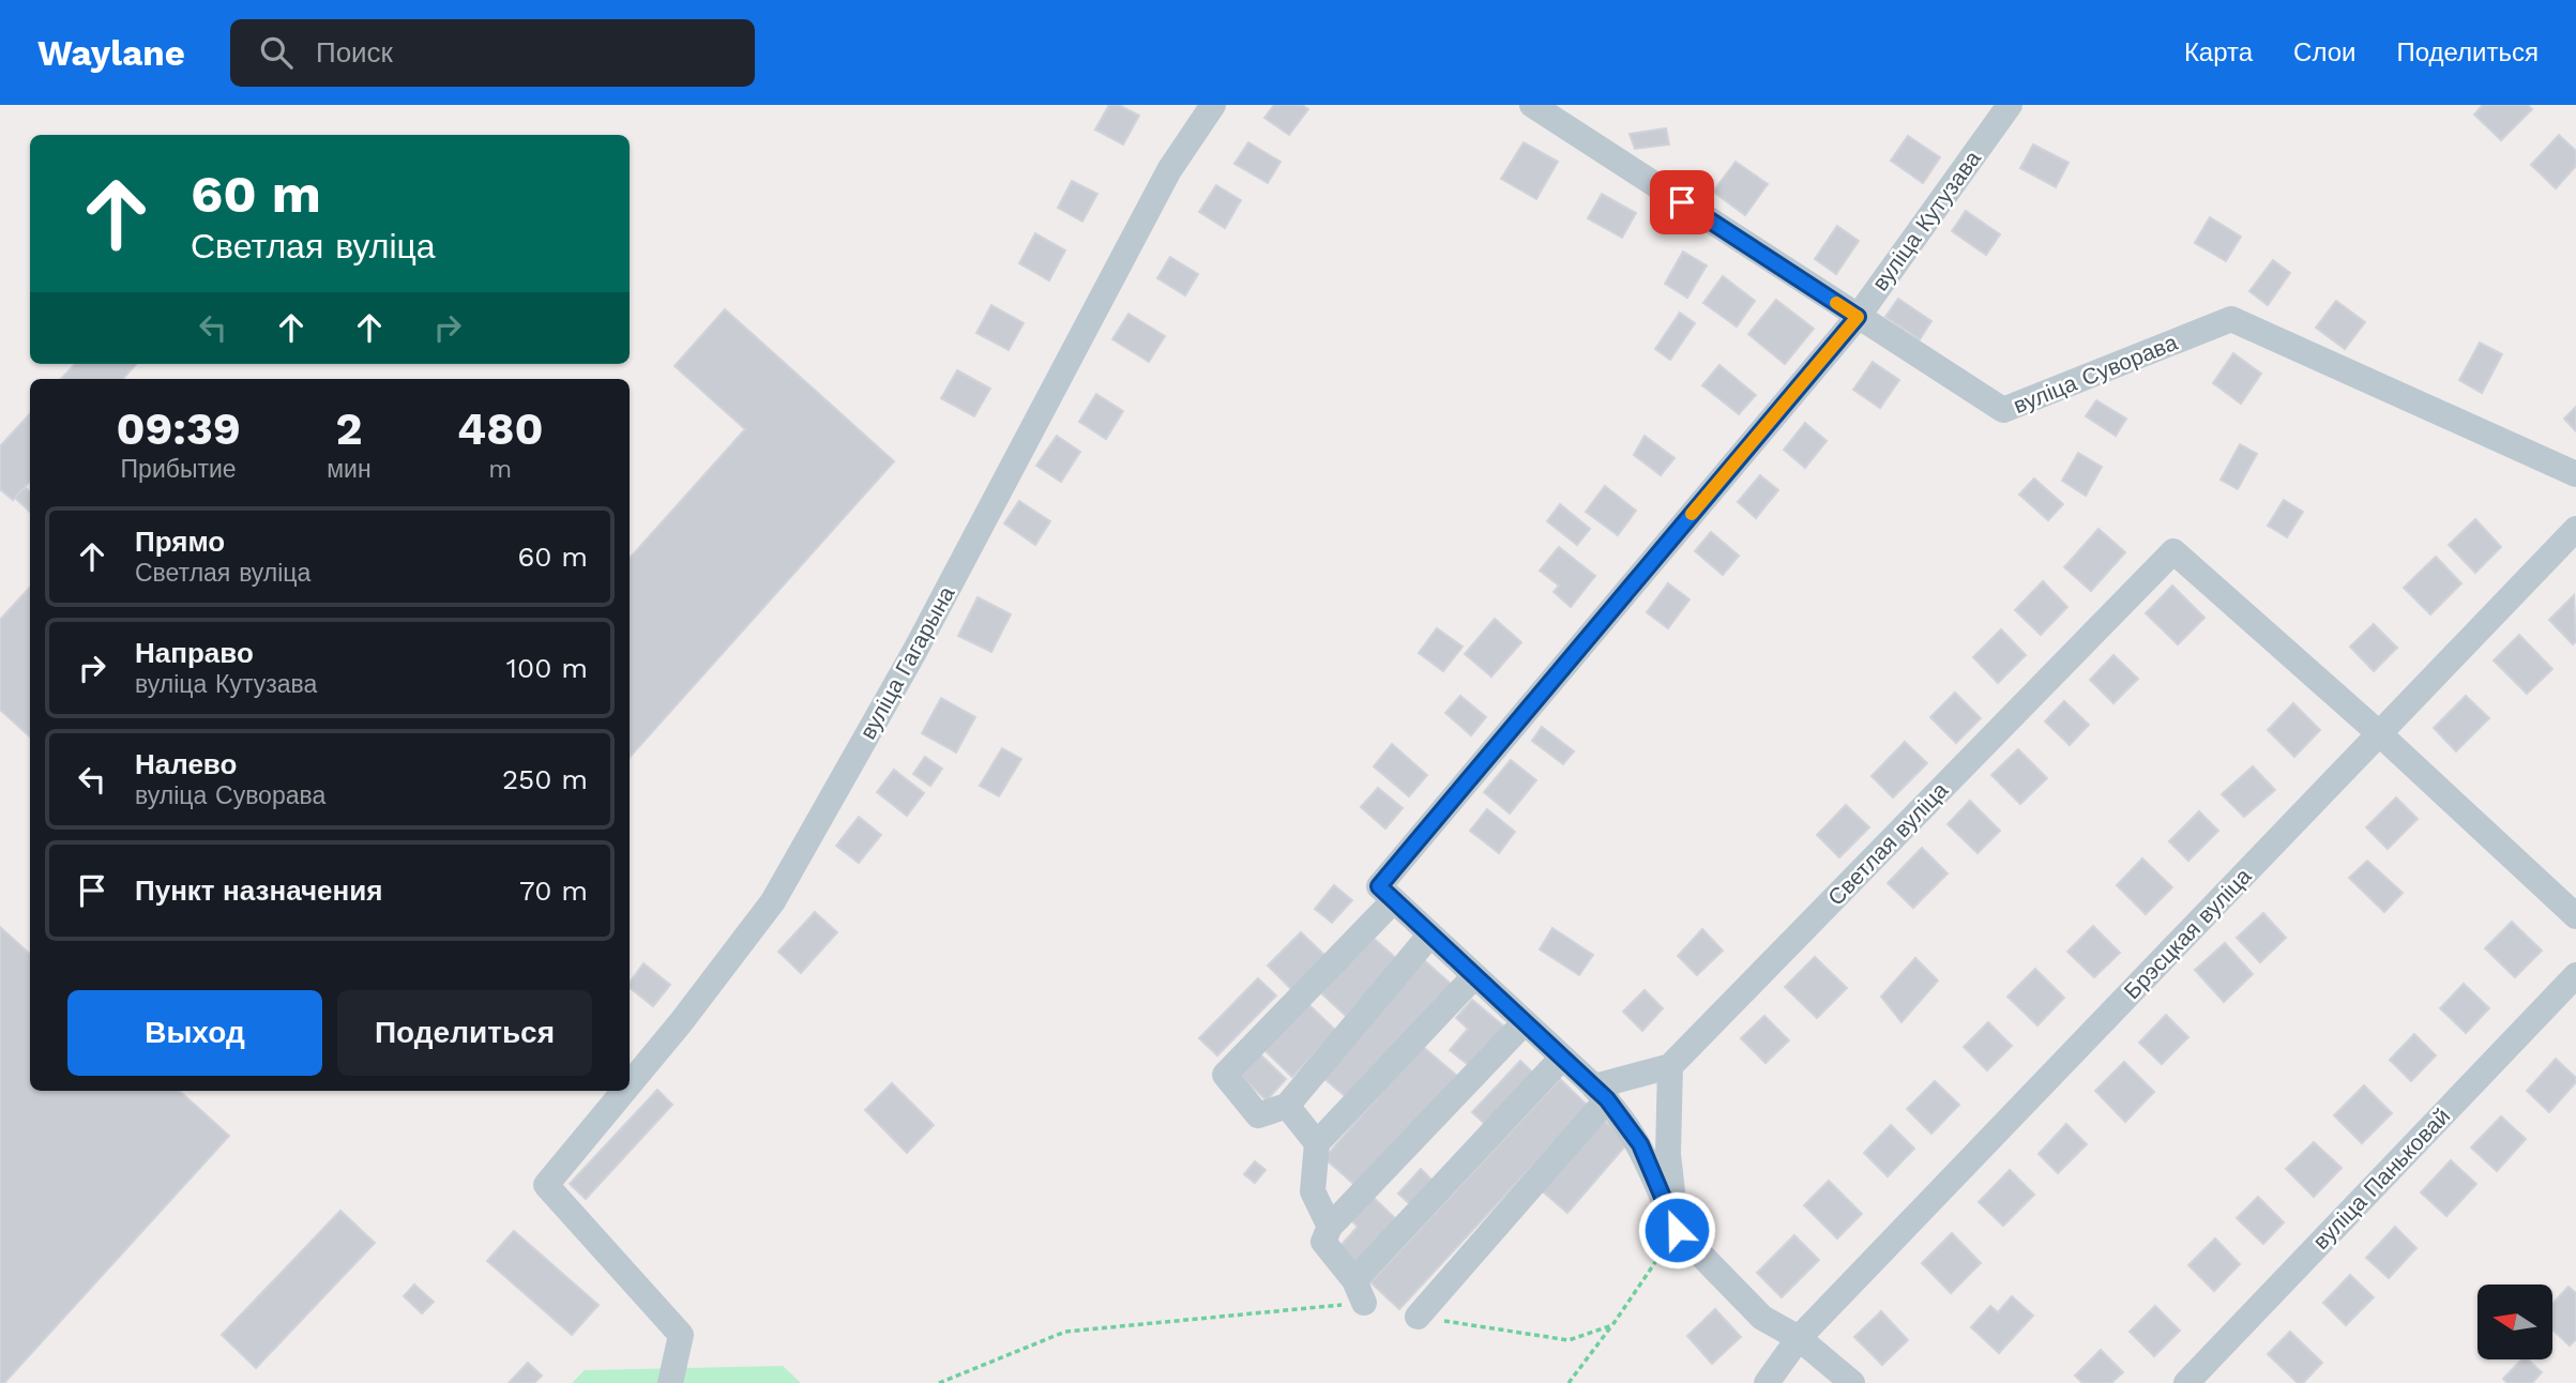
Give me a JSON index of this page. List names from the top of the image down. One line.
{"streets":{"street":["вуліца Кутузава","вуліца Суворава","вуліца Гагарына","Светлая вуліца","Брэсцкая вуліца","вуліца Паньковай"]},"crossings":[["вуліца Кутузава","вуліца Суворава"],["Светлая вуліца","Брэсцкая вуліца"]],"north":"left","page":{"header":"Waylane","search":"Поиск","nav":["Карта","Слои","Поделиться"],"turn":["60 m","Светлая вуліца"],"eta":["09:39","Прибытие","2","мин","480","m"],"list":[{"name":"Прямо","note":"Светлая вуліца","value":"60 m"},{"name":"Направо","note":"вуліца Кутузава","value":"100 m"},{"name":"Налево","note":"вуліца Суворава","value":"250 m"},{"name":"Пункт назначения","value":"70 m"}],"buttons":["Выход","Поделиться"]}}
